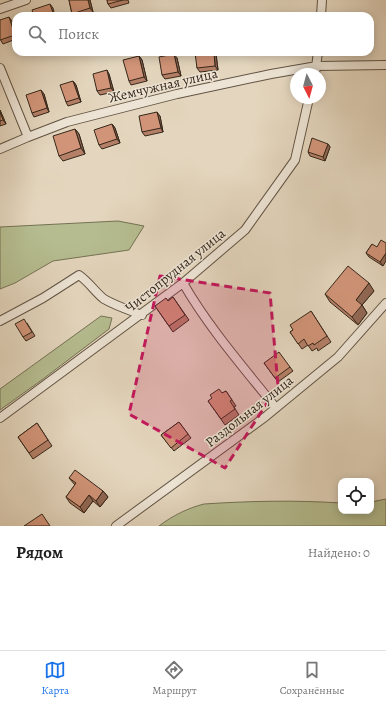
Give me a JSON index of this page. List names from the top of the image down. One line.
{"streets":{"street":["Жемчужная улица","Чистопрудная улица","Раздольная улица"]},"north":"bottom","page":{"search":"Поиск","heading":["Рядом","Найдено: 0"],"nav":["Карта","Маршрут","Сохранённые"]}}
